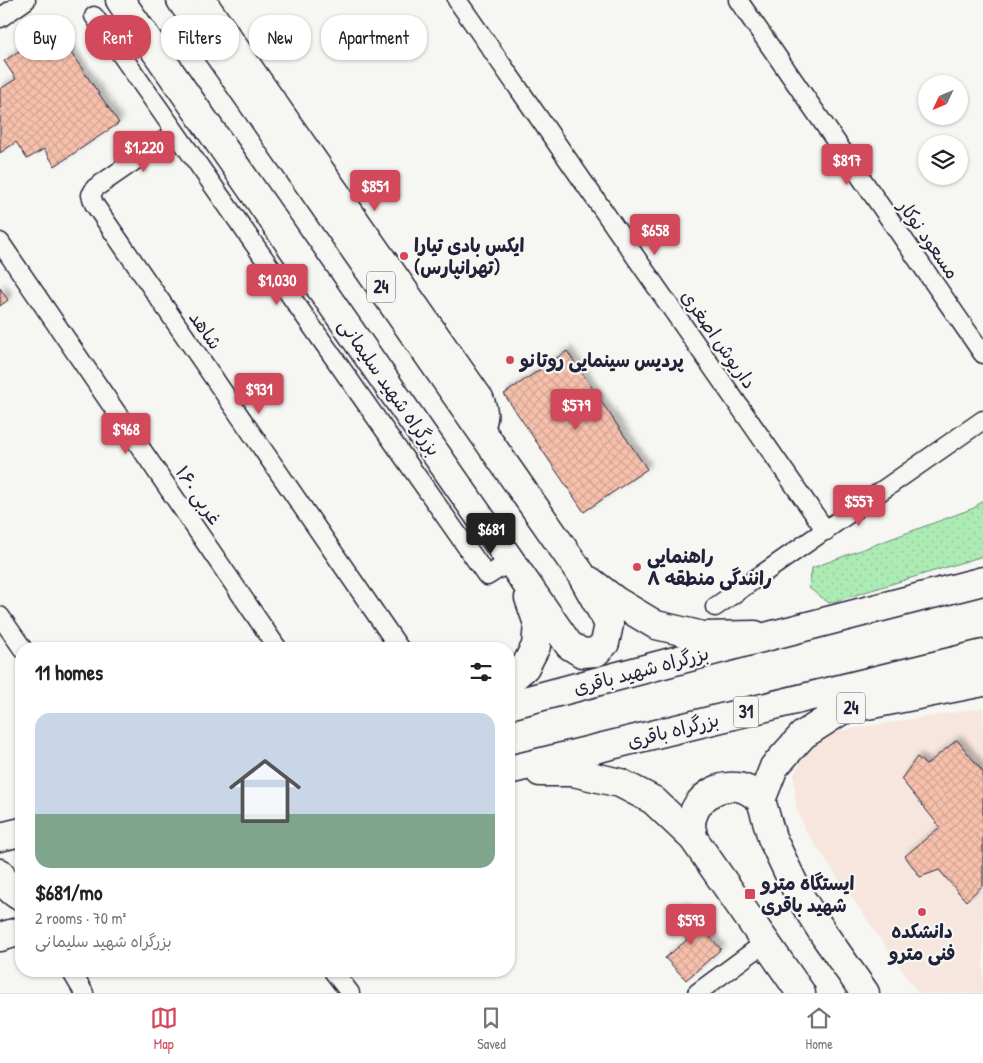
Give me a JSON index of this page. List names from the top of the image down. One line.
{"streets":{"main road":["24","بزرگراه شهید سلیمانی","بزرگراه شهید باقری","31","بزرگراه باقری"],"street":["مسعود نوکار","شاهد","داریوش اصغری","۱۶۰ غربی"]},"crossings":[["24","بزرگراه شهید سلیمانی"],["24","بزرگراه شهید باقری"]],"places":{"other":["ایکس بادی تیارا (تهرانپارس)","پردیس سینمایی روتانو","راهنمایی رانندگی منطقه ۸","دانشکده فنی مترو"],"transit":["ایستگاه مترو شهید باقری"]},"north":"bottom left","page":{"chip":["Buy","Rent","Filters","New","Apartment"],"price":["$1,220","$817","$851","$658","$1,030","$931","$579","$968","$557","$681","$593"],"heading":"11 homes","list":[{"name":"$681/mo","note":"2 rooms · 70 m² · بزرگراه شهید سلیمانی"}],"tabs":["Map","Saved","Home"]}}
